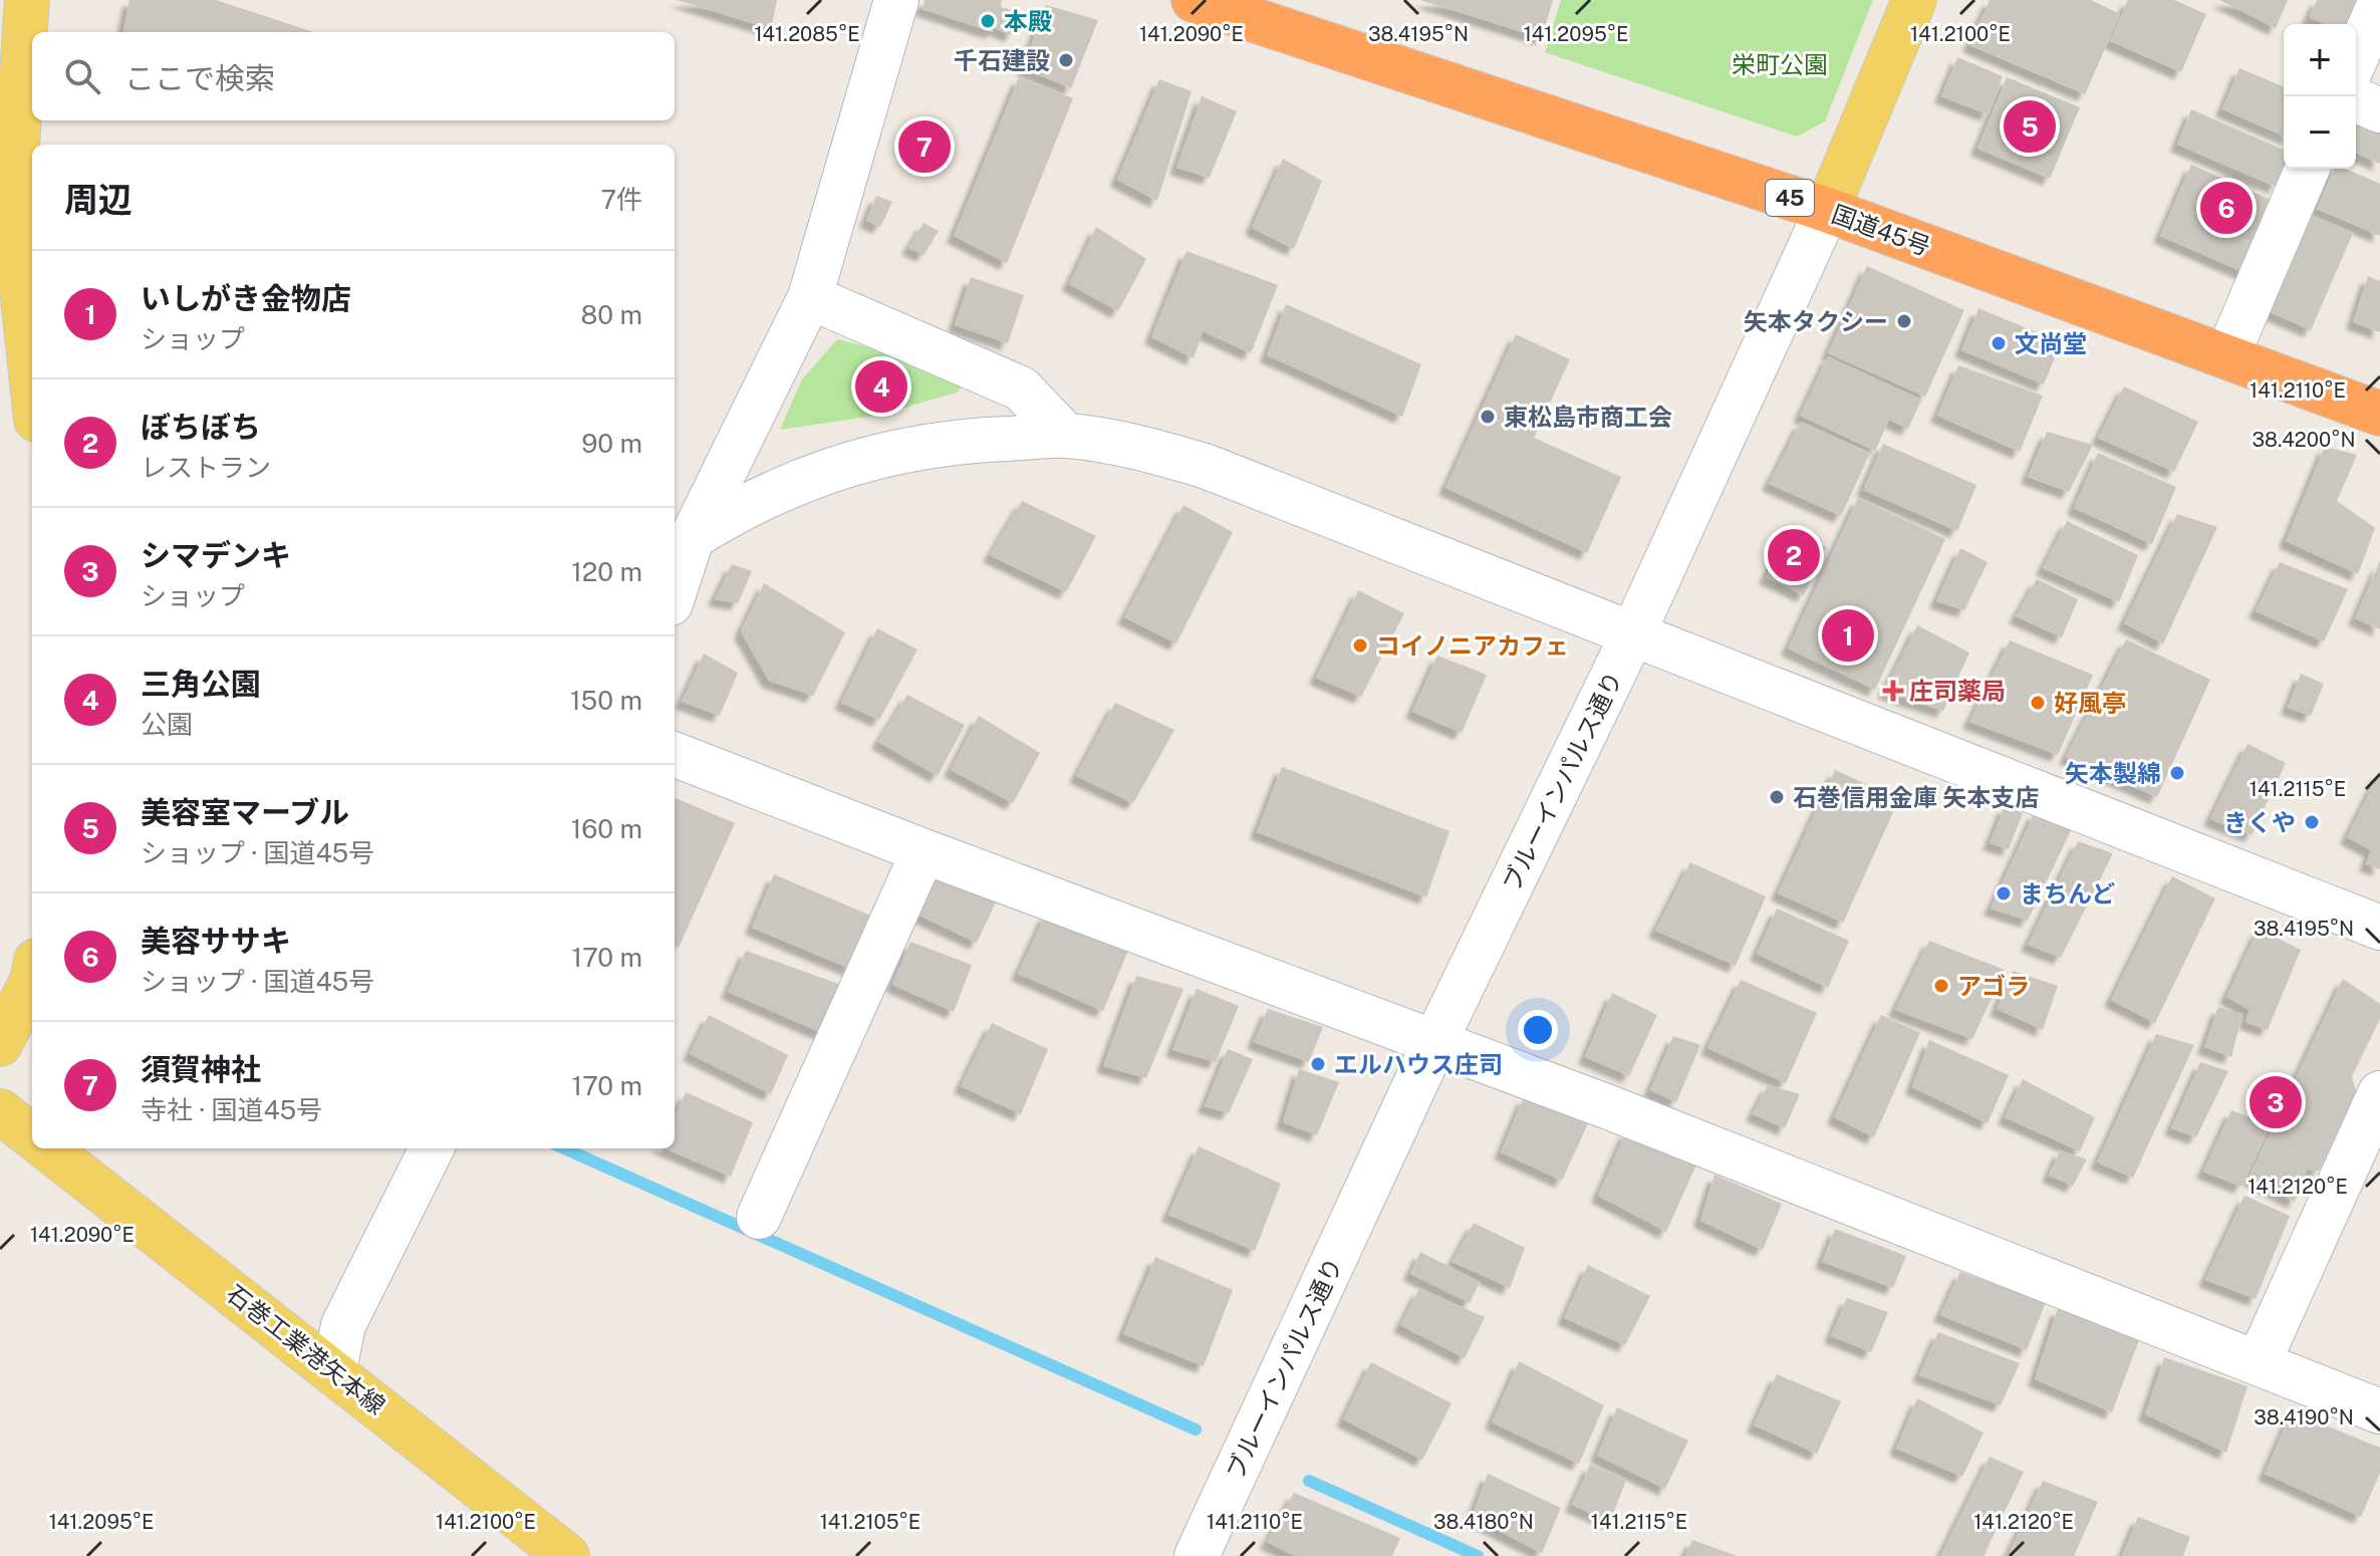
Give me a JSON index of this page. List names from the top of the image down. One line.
{"streets":{"highway":["45","国道45号"],"main road":["ブルーインパルス通り","石巻工業港矢本線"]},"crossings":[["国道45号","ブルーインパルス通り"]],"parks":["栄町公園"],"places":{"other":["本殿","千石建設","矢本タクシー","文尚堂","東松島市商工会","コイノニアカフェ","好風亭","矢本製綿","石巻信用金庫 矢本支店","きくや","まちんど","アゴラ","エルハウス庄司"],"health":["庄司薬局"]},"page":{"map_buttons":["+","−"],"search":"ここで検索","pins":["5","7","6","4","2","1","3"],"heading":["周辺","7件"],"list":[{"mark":"1","name":"いしがき金物店","note":"ショップ","value":"80 m"},{"mark":"2","name":"ぼちぼち","note":"レストラン","value":"90 m"},{"mark":"3","name":"シマデンキ","note":"ショップ","value":"120 m"},{"mark":"4","name":"三角公園","note":"公園","value":"150 m"},{"mark":"5","name":"美容室マーブル","note":"ショップ · 国道45号","value":"160 m"},{"mark":"6","name":"美容ササキ","note":"ショップ · 国道45号","value":"170 m"},{"mark":"7","name":"須賀神社","note":"寺社 · 国道45号","value":"170 m"}]},"coordinates":["38.4195°N","141.2085°E","141.2090°E","141.2095°E","141.2100°E","141.2110°E","38.4200°N","141.2115°E","141.2120°E","38.4190°N","141.2105°E","38.4180°N"]}
